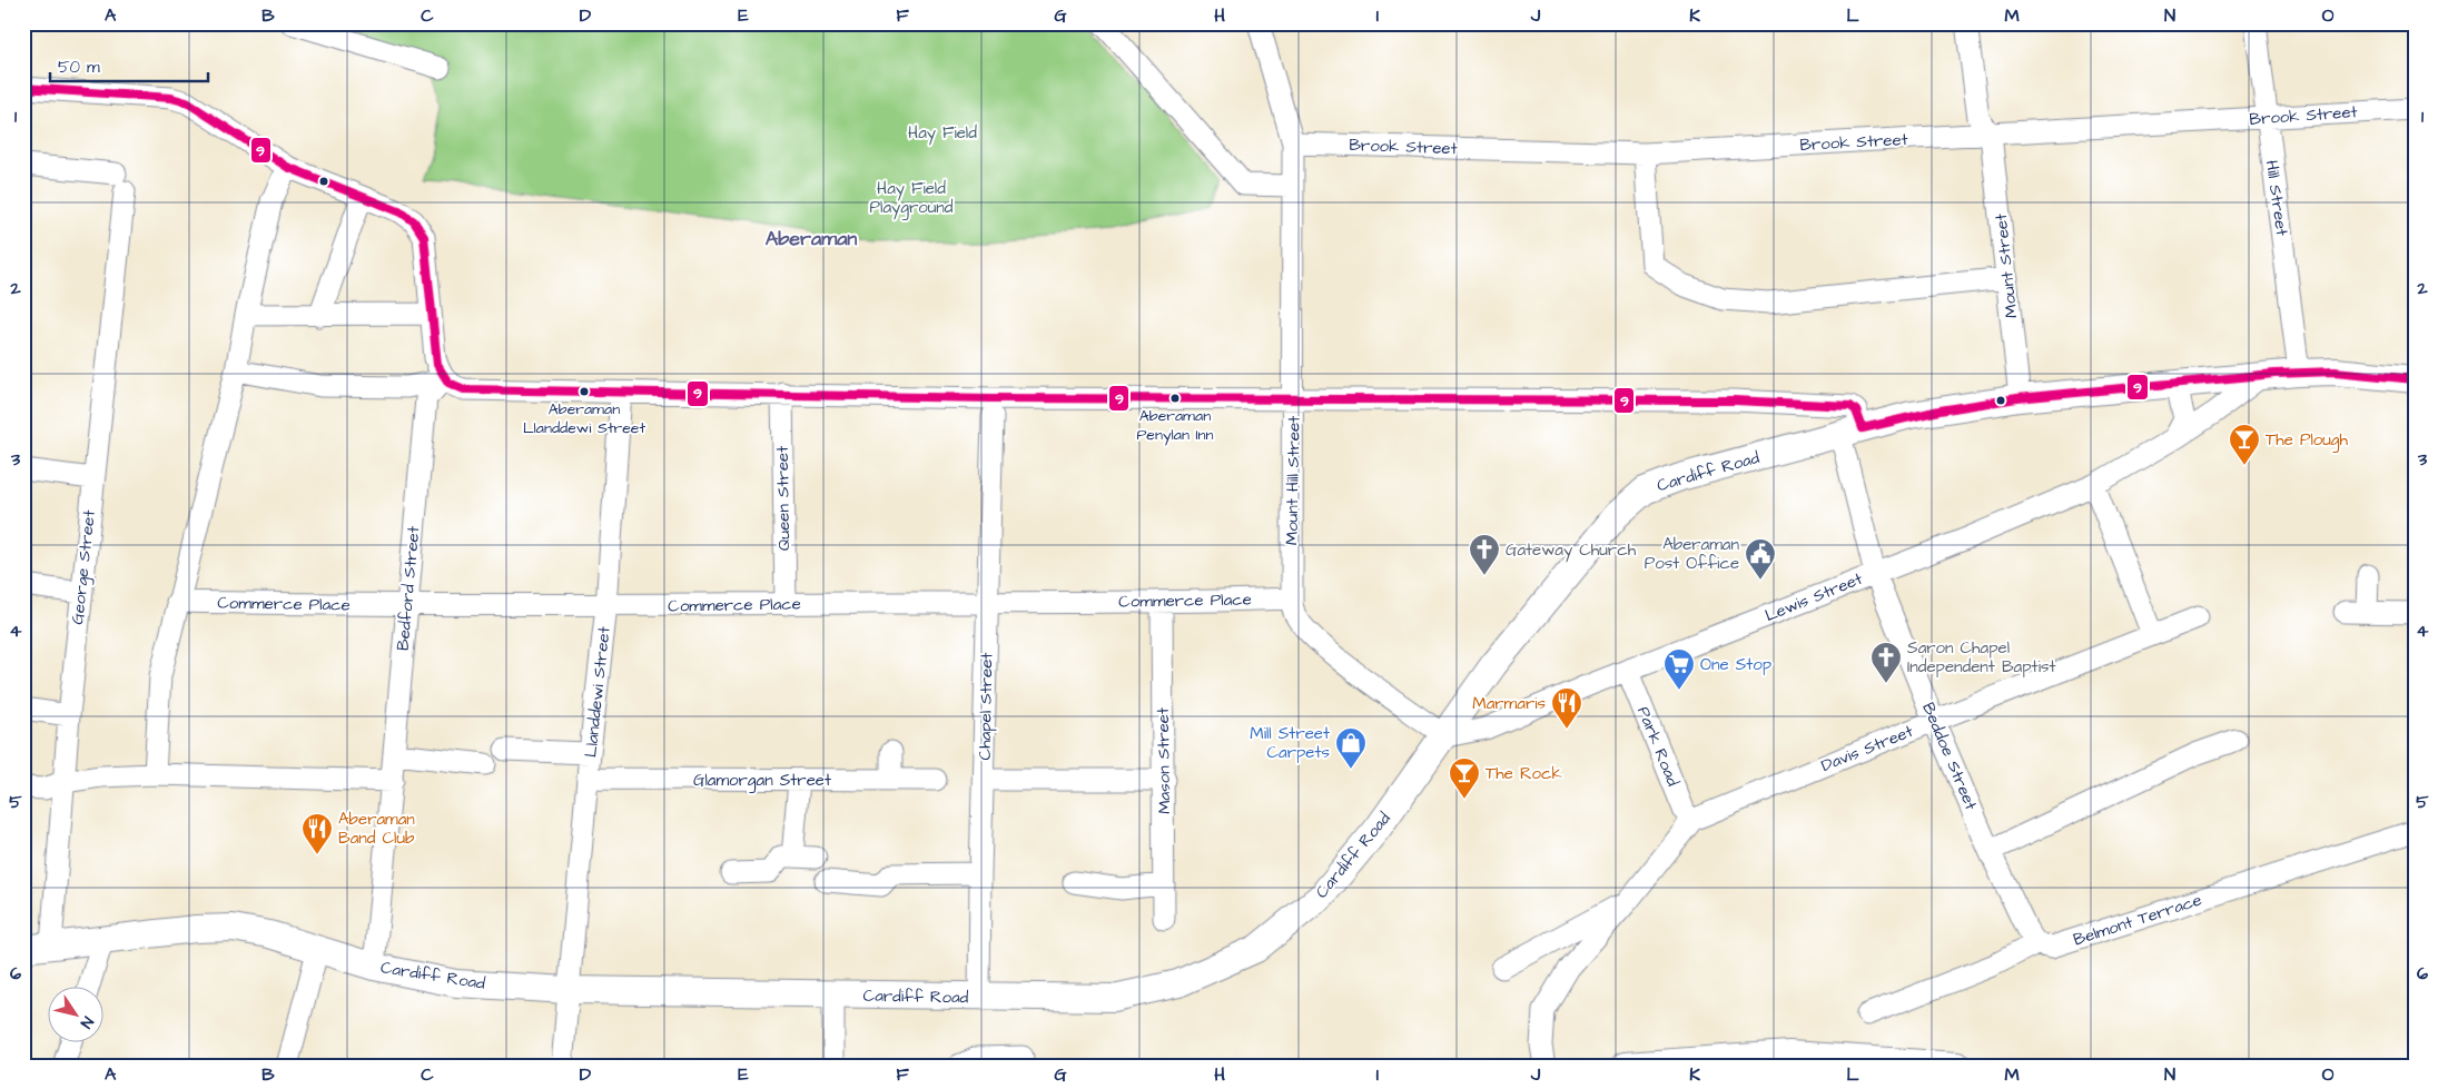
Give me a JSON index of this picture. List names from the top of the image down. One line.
{"streets":{"main road":["Cardiff Road"],"street":["Brook Street","Hill Street","Mount Street","Mount Hill Street","Queen Street","George Street","Bedford Street","Lewis Street","Commerce Place","Llanddewi Street","Chapel Street","Park Road","Davis Street","Beddoe Street","Mason Street","Glamorgan Street","Belmont Terrace"]},"crossings":[["Brook Street","Hill Street"],["Brook Street","Mount Street"],["Brook Street","Mount Hill Street"],["Hill Street","Cardiff Road"],["Mount Street","Cardiff Road"],["Cardiff Road","Mount Hill Street"],["Cardiff Road","George Street"],["Cardiff Road","Bedford Street"],["Cardiff Road","Lewis Street"],["Cardiff Road","Llanddewi Street"],["Cardiff Road","Chapel Street"],["Cardiff Road","Beddoe Street"],["Mount Hill Street","Lewis Street"],["Mount Hill Street","Commerce Place"],["Mount Hill Street","Beddoe Street"],["Queen Street","Commerce Place"],["Bedford Street","Commerce Place"],["Lewis Street","Park Road"],["Lewis Street","Beddoe Street"],["Commerce Place","Llanddewi Street"],["Commerce Place","Chapel Street"],["Commerce Place","Mason Street"],["Llanddewi Street","Glamorgan Street"],["Park Road","Davis Street"],["Davis Street","Beddoe Street"],["Beddoe Street","Belmont Terrace"]],"districts":["Aberaman"],"parks":["Hay Field","Hay Field Playground"],"places":{"other":["Aberaman Llanddewi Street","Aberaman Penylan Inn"],"bar":["The Plough","The Rock"],"church":["Gateway Church","Saron Chapel Independent Baptist"],"public building":["Aberaman Post Office"],"supermarket":["One Stop"],"restaurant":["Marmaris","Aberaman Band Club"],"shop":["Mill Street Carpets"]},"lines":["transit line 9"],"scale_bar":"50 m","north":"bottom right","grid":{"columns":["A","B","C","D","E","F","G","H","I","J","K","L","M","N","O"],"rows":["1","2","3","4","5","6"]}}
